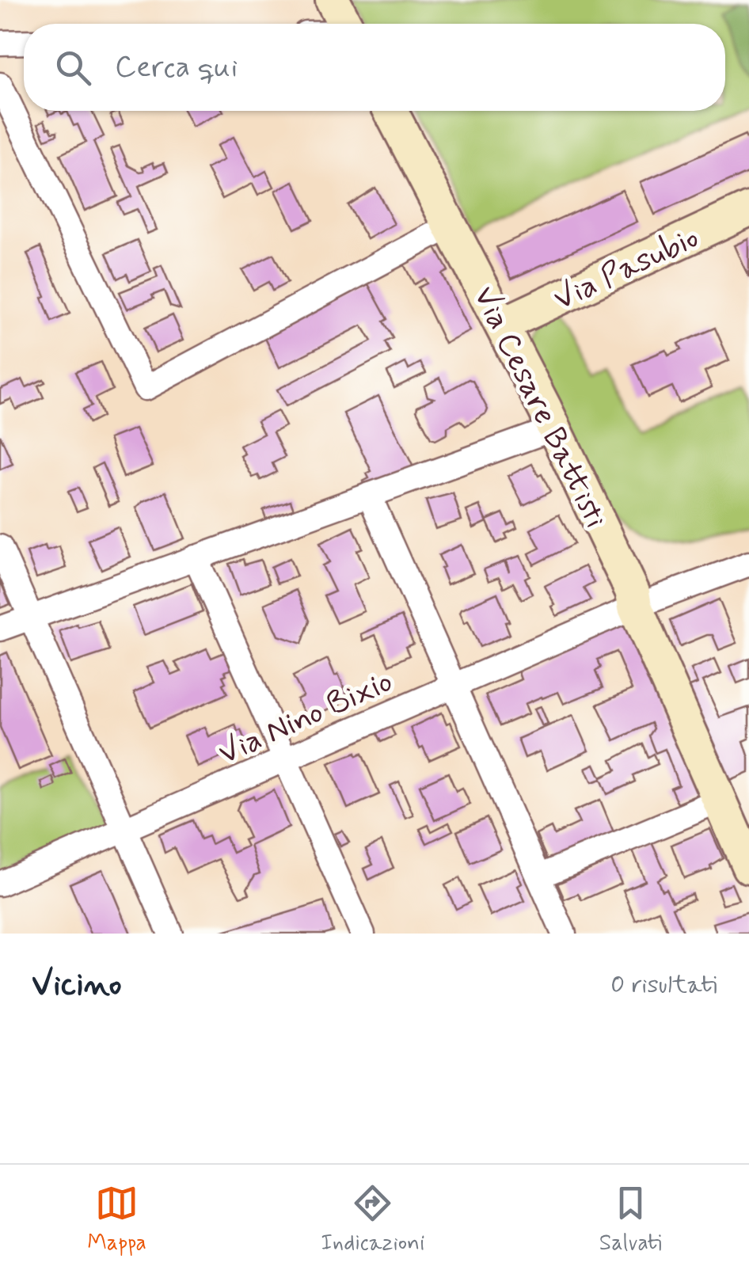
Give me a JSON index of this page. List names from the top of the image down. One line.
{"streets":{"street":["Via Pasubio","Via Cesare Battisti","Via Nino Bixio"]},"crossings":[["Via Pasubio","Via Cesare Battisti"],["Via Cesare Battisti","Via Nino Bixio"]],"page":{"search":"Cerca qui","heading":["Vicino","0 risultati"],"nav":["Mappa","Indicazioni","Salvati"]}}
